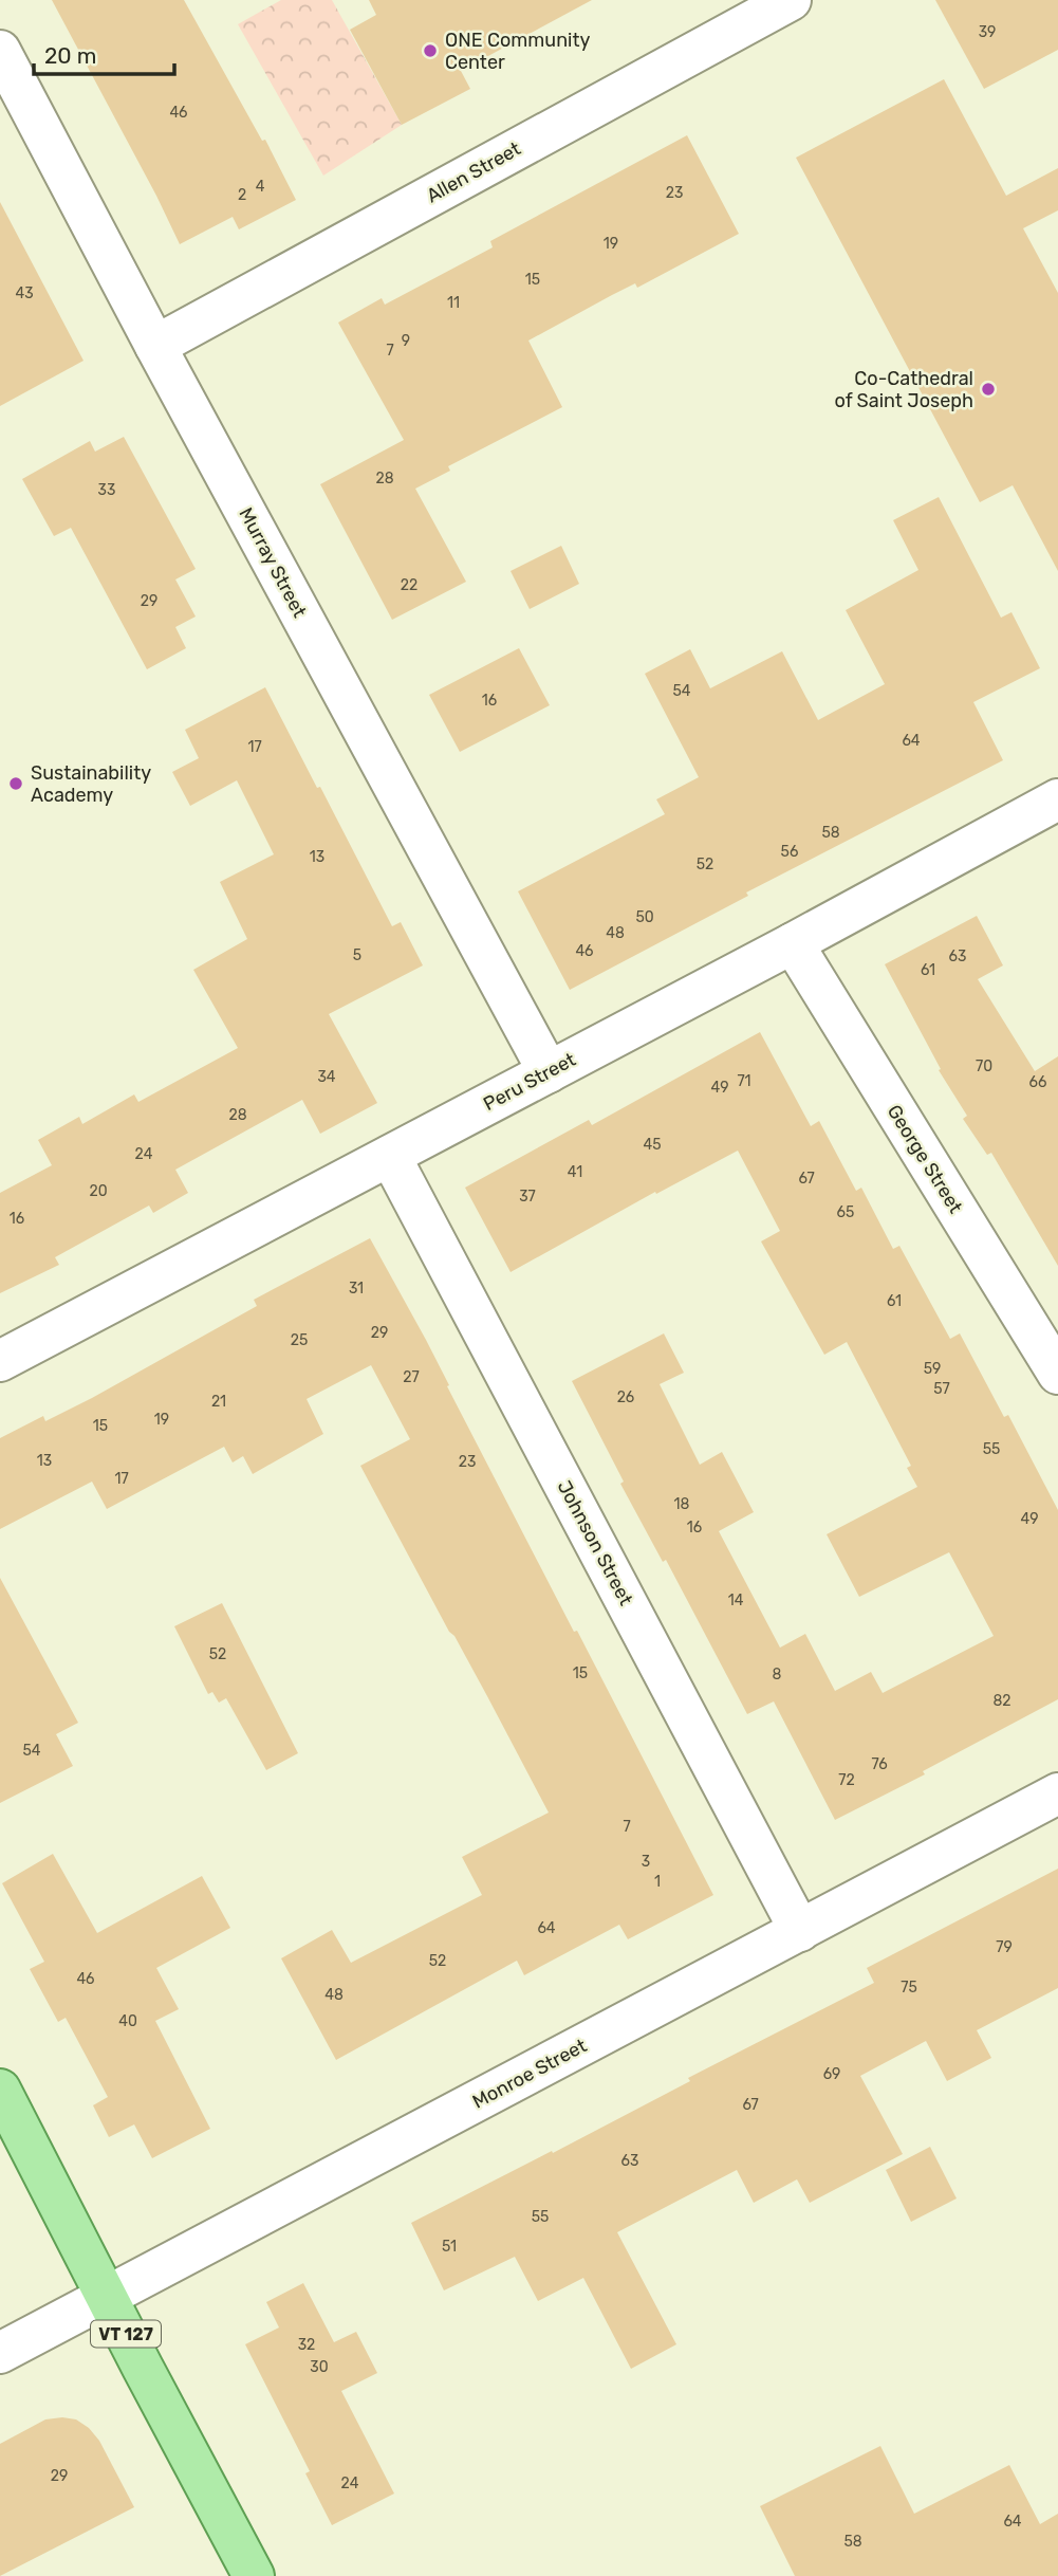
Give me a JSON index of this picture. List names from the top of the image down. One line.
{"streets":{"main road":["VT 127"],"street":["Allen Street","Murray Street","Peru Street","George Street","Johnson Street","Monroe Street"]},"crossings":[["Allen Street","Murray Street"],["Murray Street","Peru Street"],["Peru Street","George Street"],["Peru Street","Johnson Street"],["Johnson Street","Monroe Street"],["Monroe Street","VT 127"]],"places":["ONE Community Center","Co-Cathedral of Saint Joseph","Sustainability Academy"],"house_numbers":["39","46","4","23","2","19","15","43","11","9","7","28","33","22","29","54","16","64","17","58","56","13","52","50","48","46","5","63","61","70","34","71","66","49","28","45","24","41","67","20","37","65","16","31","61","29","25","59","27","57","26","21","19","15","55","13","23","17","18","49","16","14","52","15","8","82","54","76","72","7","3","1","64","79","52","46","75","48","40","69","67","63","55","51","32","30","29","24","64","58"],"scale_bar":"20 m"}
